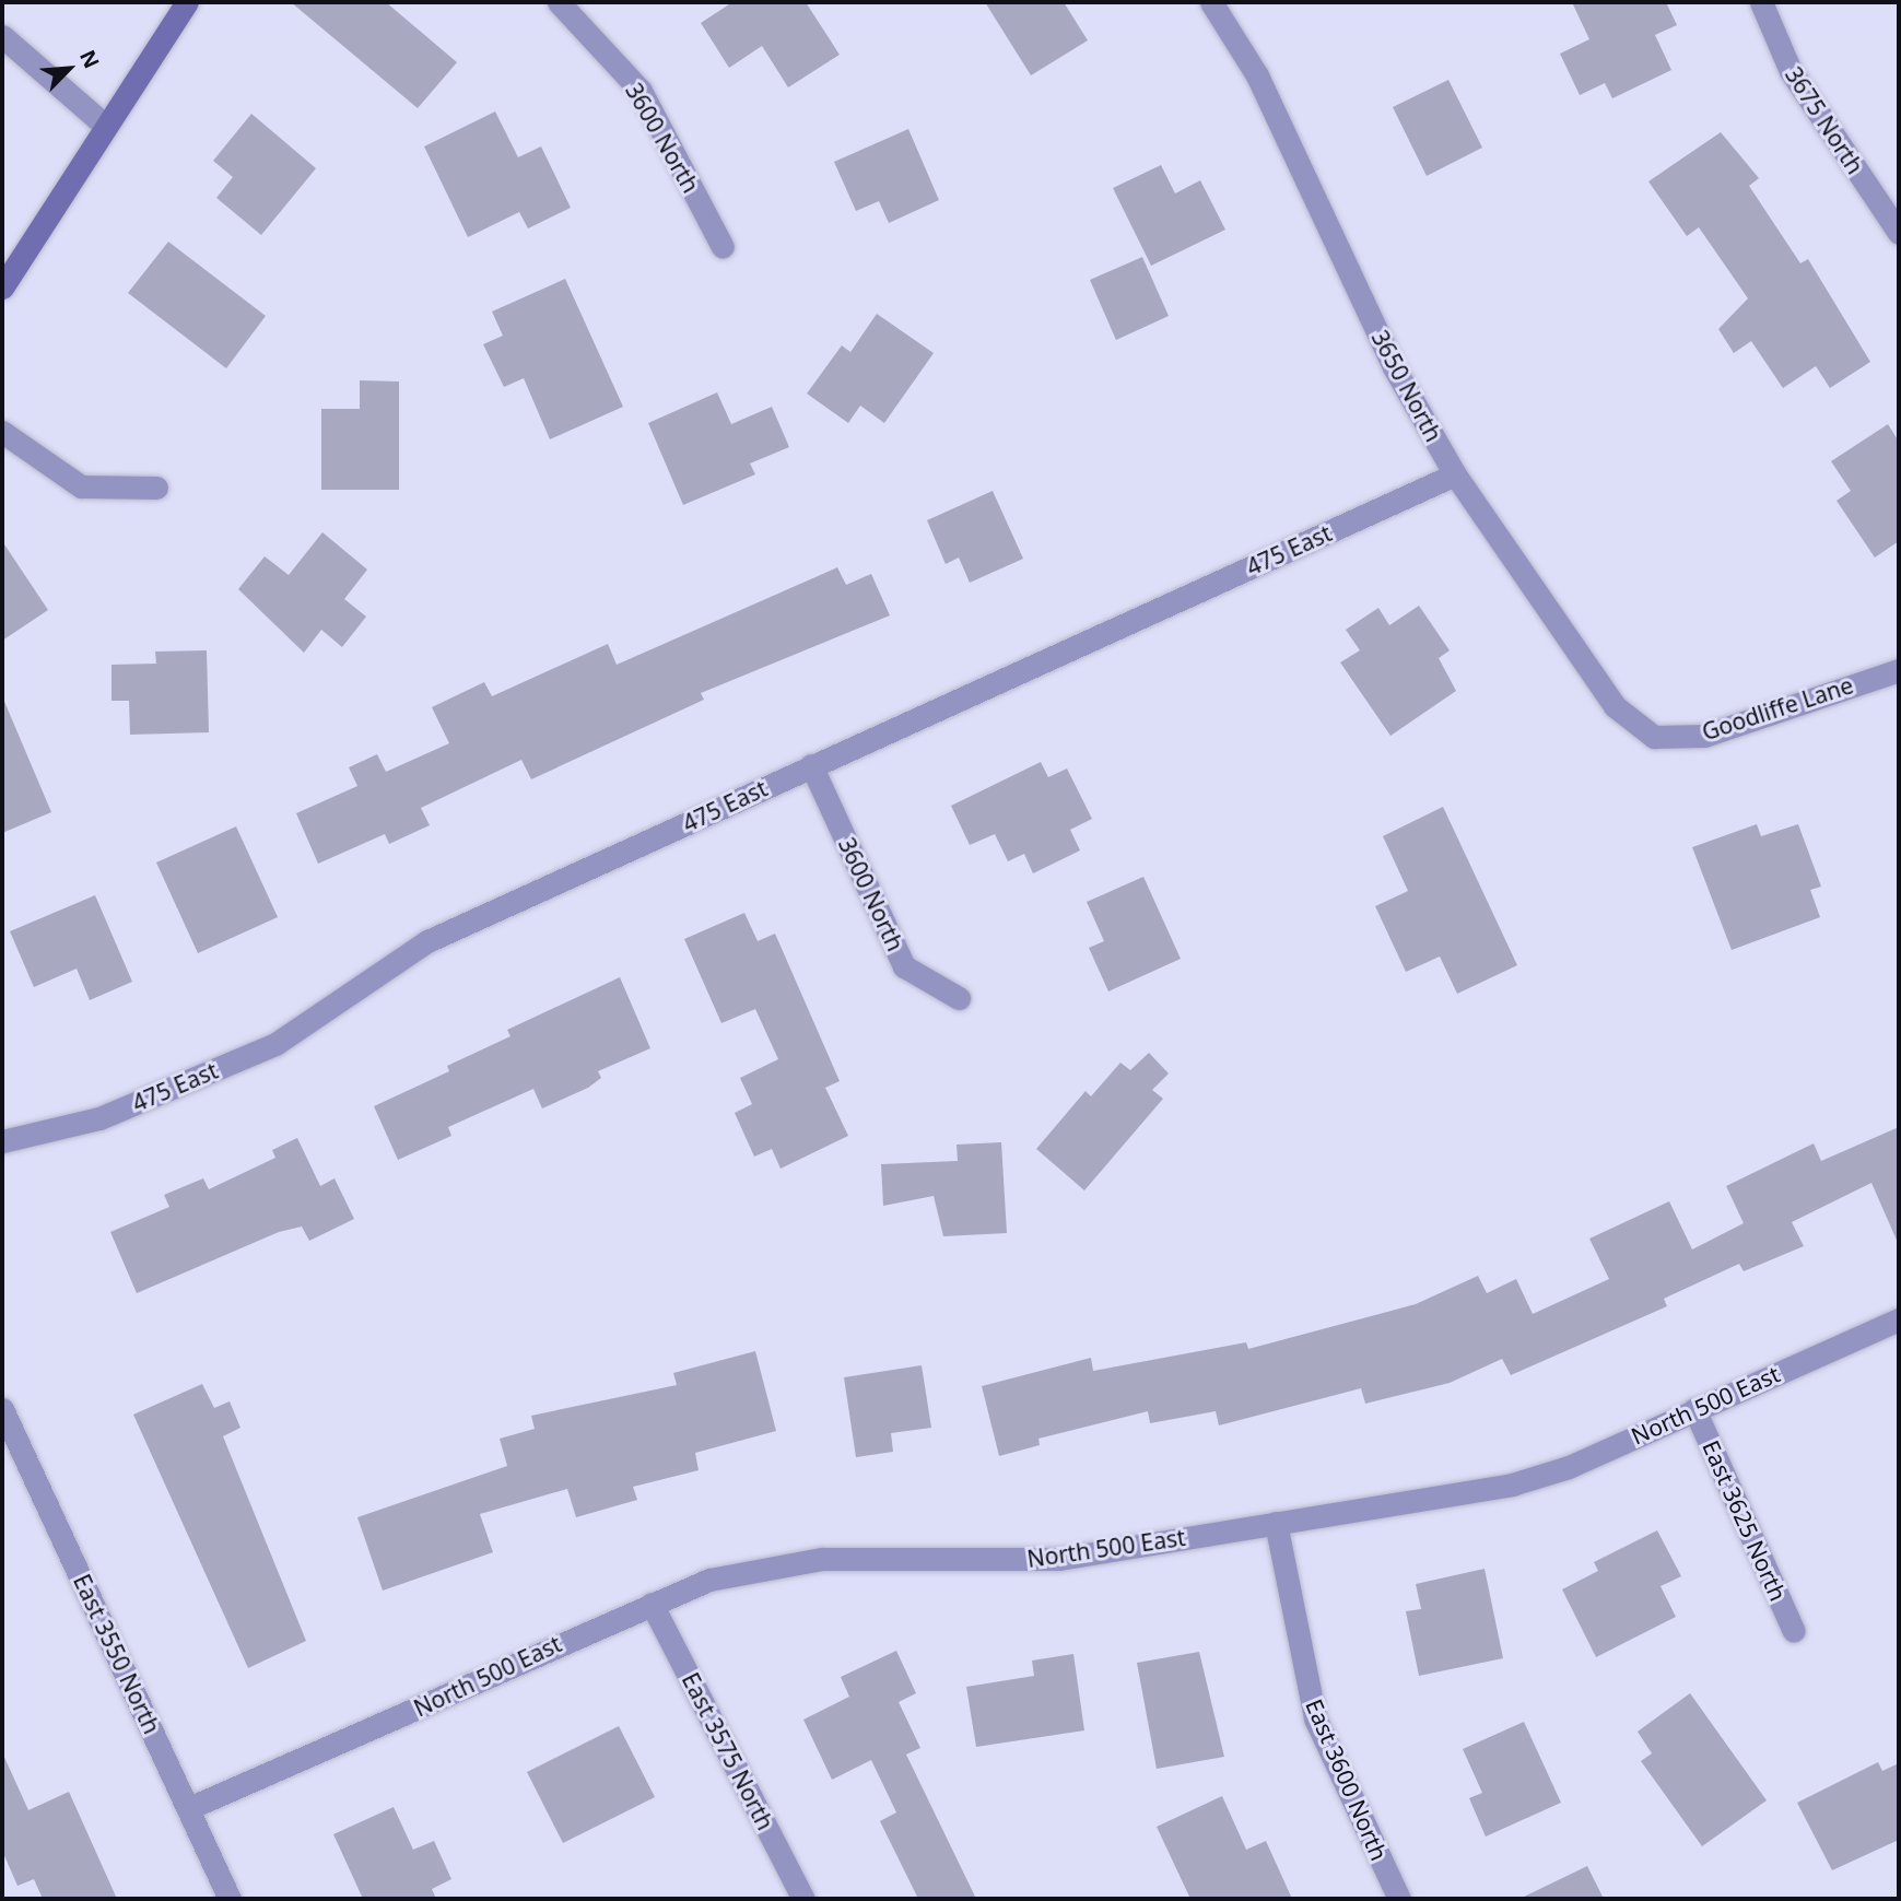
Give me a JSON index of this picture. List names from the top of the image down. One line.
{"streets":{"street":["3675 North","3600 North","3650 North","475 East","Goodliffe Lane","North 500 East","East 3625 North","East 3550 North","East 3575 North","East 3600 North"]},"crossings":[["3600 North","475 East"],["3650 North","475 East"],["3650 North","Goodliffe Lane"],["North 500 East","East 3625 North"],["North 500 East","East 3550 North"],["North 500 East","East 3575 North"],["North 500 East","East 3600 North"]],"north":"top right"}
